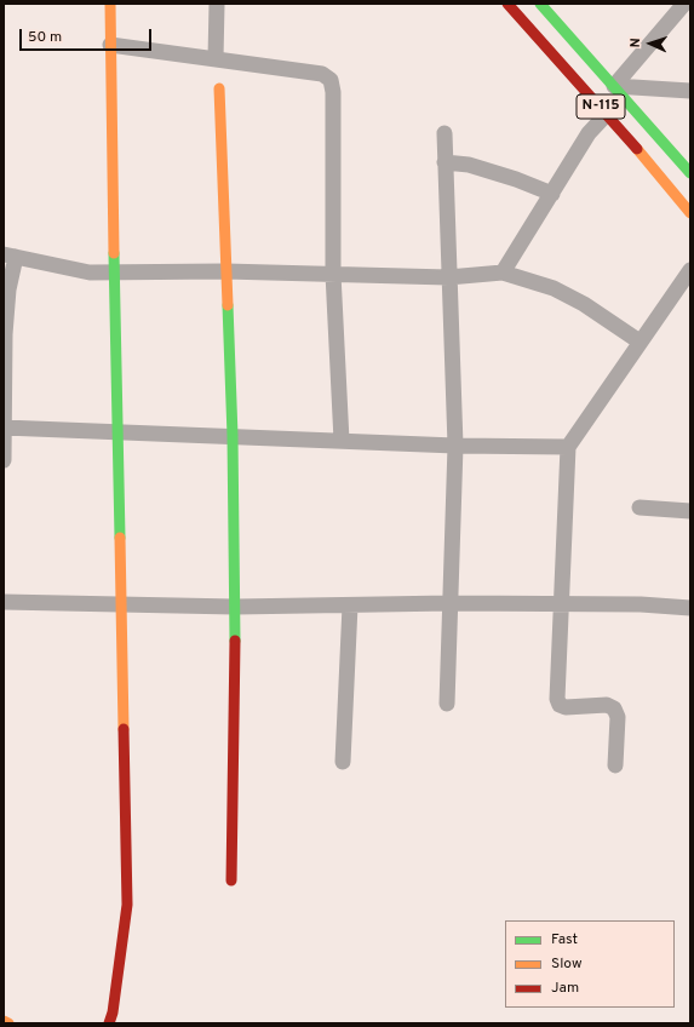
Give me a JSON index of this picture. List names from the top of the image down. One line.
{"streets":{"street":["N-115"]},"legend":["Fast","Slow","Jam"],"scale_bar":"50 m","north":"left"}
